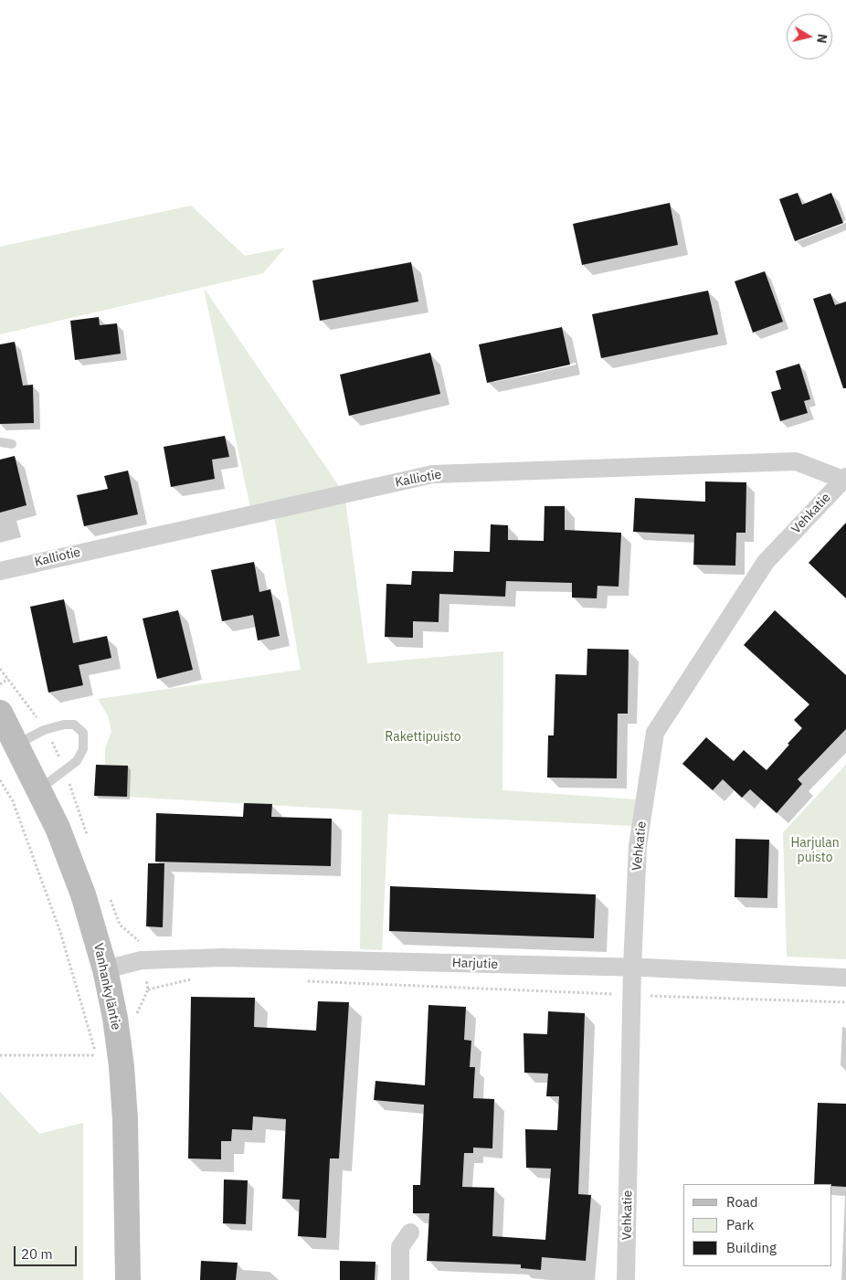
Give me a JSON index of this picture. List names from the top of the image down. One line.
{"streets":{"street":["Kalliotie","Vehkatie","Harjutie","Vanhankyläntie"]},"crossings":[["Kalliotie","Vehkatie"],["Vehkatie","Harjutie"],["Harjutie","Vanhankyläntie"]],"parks":["Rakettipuisto","Harjulan puisto"],"legend":["Road","Park","Building"],"scale_bar":"20 m","north":"right"}
